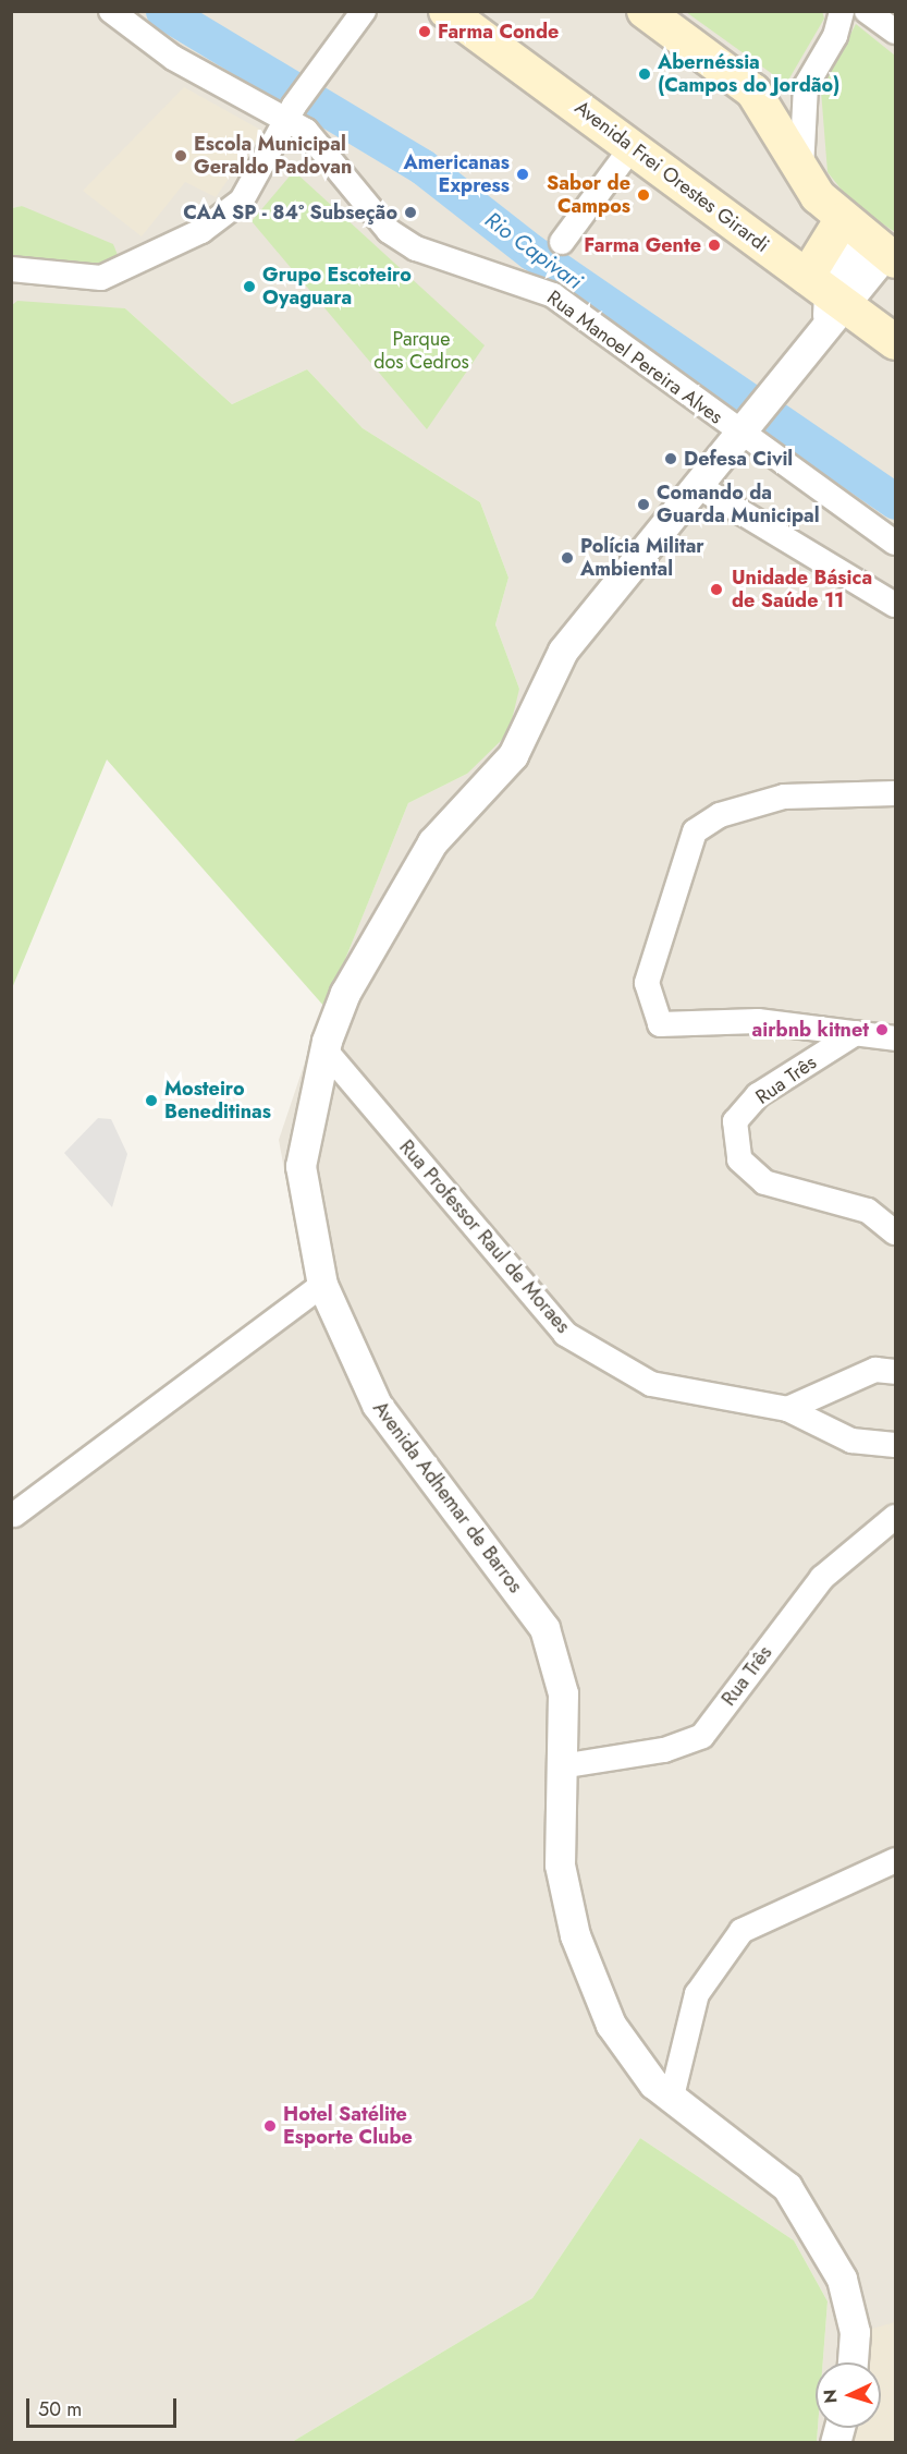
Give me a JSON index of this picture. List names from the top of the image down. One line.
{"streets":{"main road":["Avenida Frei Orestes Girardi"],"street":["Rua Manoel Pereira Alves","Rua Três","Rua Professor Raul de Moraes","Avenida Adhemar de Barros"]},"crossings":[["Avenida Frei Orestes Girardi","Avenida Adhemar de Barros"],["Rua Manoel Pereira Alves","Avenida Adhemar de Barros"],["Rua Três","Avenida Adhemar de Barros"],["Rua Professor Raul de Moraes","Avenida Adhemar de Barros"]],"water":["Rio Capivari"],"parks":["Parque dos Cedros"],"places":["Farma Conde","Abernéssia (Campos do Jordão)","Escola Municipal Geraldo Padovan","Americanas Express","Sabor de Campos","CAA SP - 84º Subseção","Farma Gente","Grupo Escoteiro Oyaguara","Defesa Civil","Comando da Guarda Municipal","Polícia Militar Ambiental","Unidade Básica de Saúde 11","airbnb kitnet","Mosteiro Beneditinas","Hotel Satélite Esporte Clube"],"scale_bar":"50 m","north":"left"}
